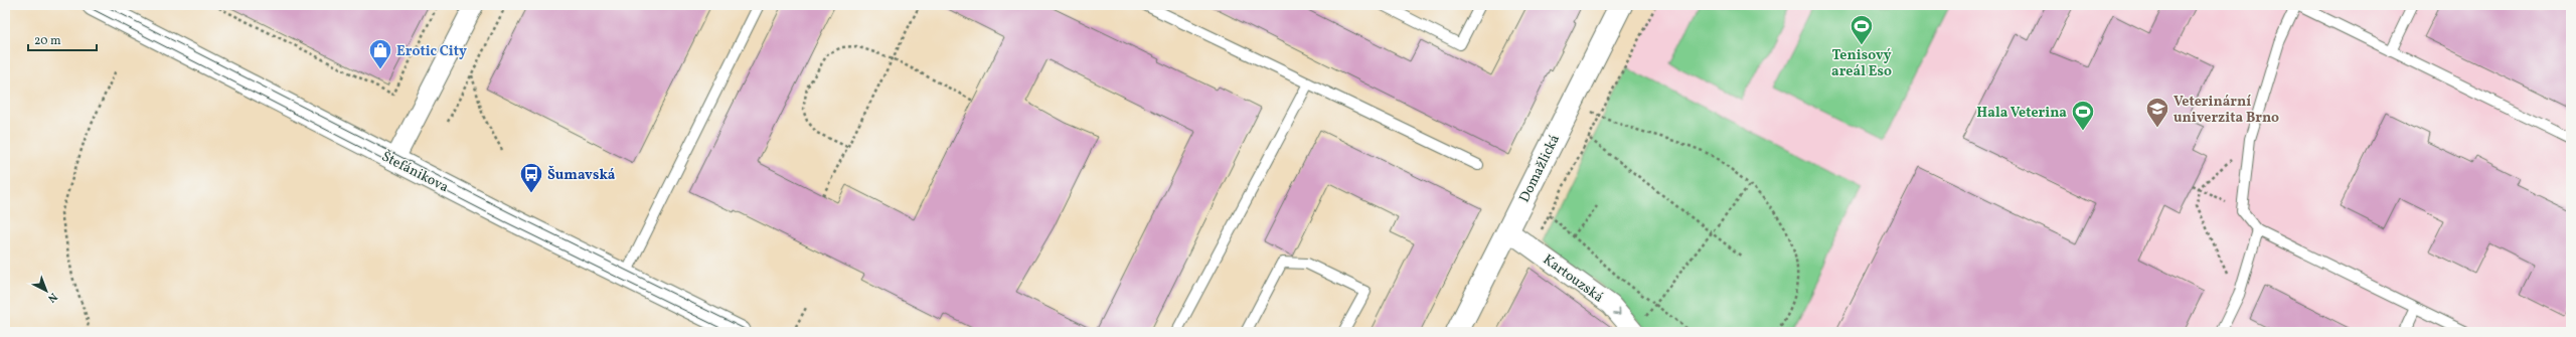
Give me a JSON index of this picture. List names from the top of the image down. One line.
{"streets":{"street":["Domažlická","Štefánikova","Kartouzská"]},"crossings":[["Domažlická","Kartouzská"]],"one_way":["Kartouzská"],"places":{"sports":["Tenisový areál Eso","Hala Veterina"],"shop":["Erotic City"],"school or university":["Veterinární univerzita Brno"],"bus stop":["Šumavská"]},"scale_bar":"20 m","north":"bottom right"}
